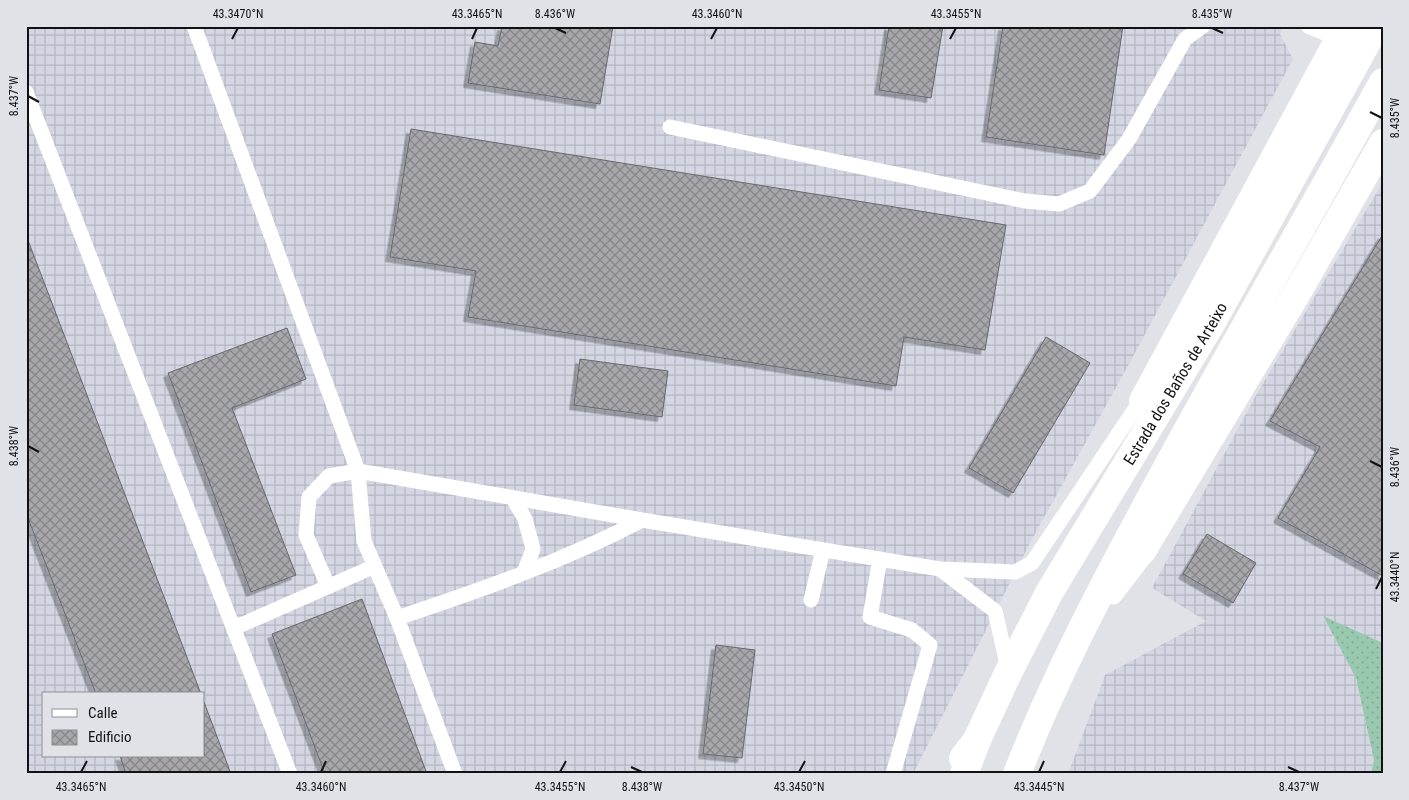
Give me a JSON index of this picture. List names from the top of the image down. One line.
{"streets":{"main road":["Estrada dos Baños de Arteixo"]},"legend":["Calle","Edificio"],"coordinates":["43.3470°N","43.3465°N","8.436°W","43.3460°N","43.3455°N","8.435°W","8.437°W","8.438°W","43.3440°N","43.3450°N","43.3445°N"]}
